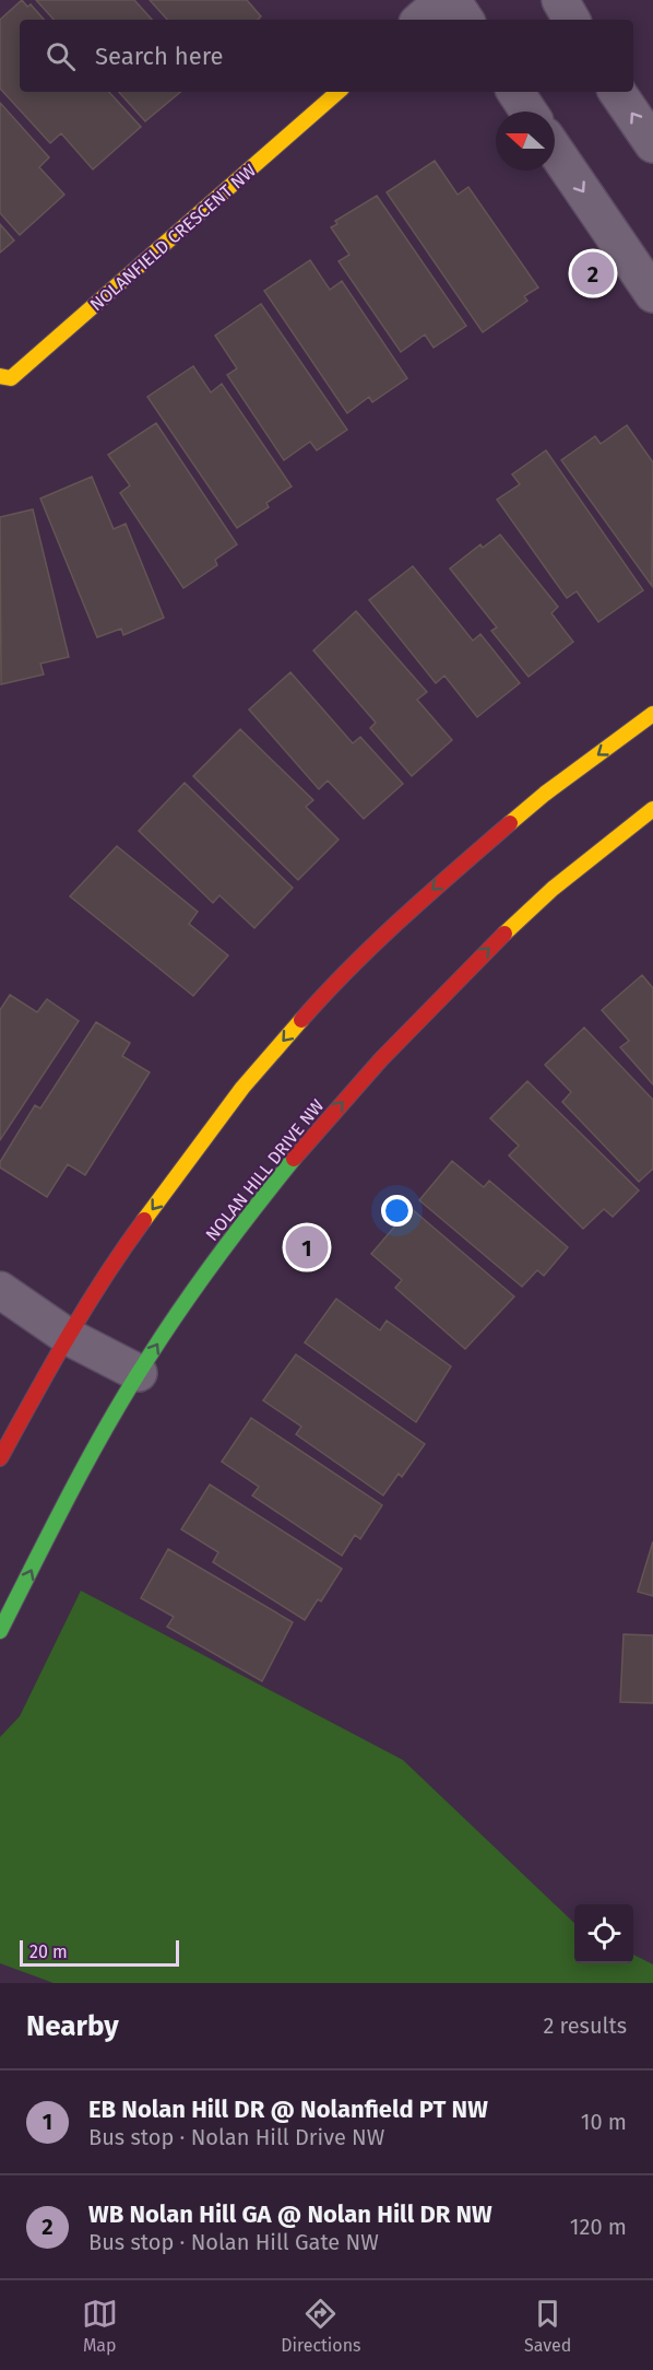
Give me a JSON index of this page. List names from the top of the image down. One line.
{"streets":{"street":["NOLANFIELD CRESCENT NW","NOLAN HILL DRIVE NW"]},"scale_bar":"20 m","north":"left","page":{"search":"Search here","pins":["2","1"],"scale":"20 m","heading":["Nearby","2 results"],"list":[{"mark":"1","name":"EB Nolan Hill DR @ Nolanfield PT NW","note":"Bus stop · Nolan Hill Drive NW","value":"10 m"},{"mark":"2","name":"WB Nolan Hill GA @ Nolan Hill DR NW","note":"Bus stop · Nolan Hill Gate NW","value":"120 m"}],"nav":["Map","Directions","Saved"]}}
